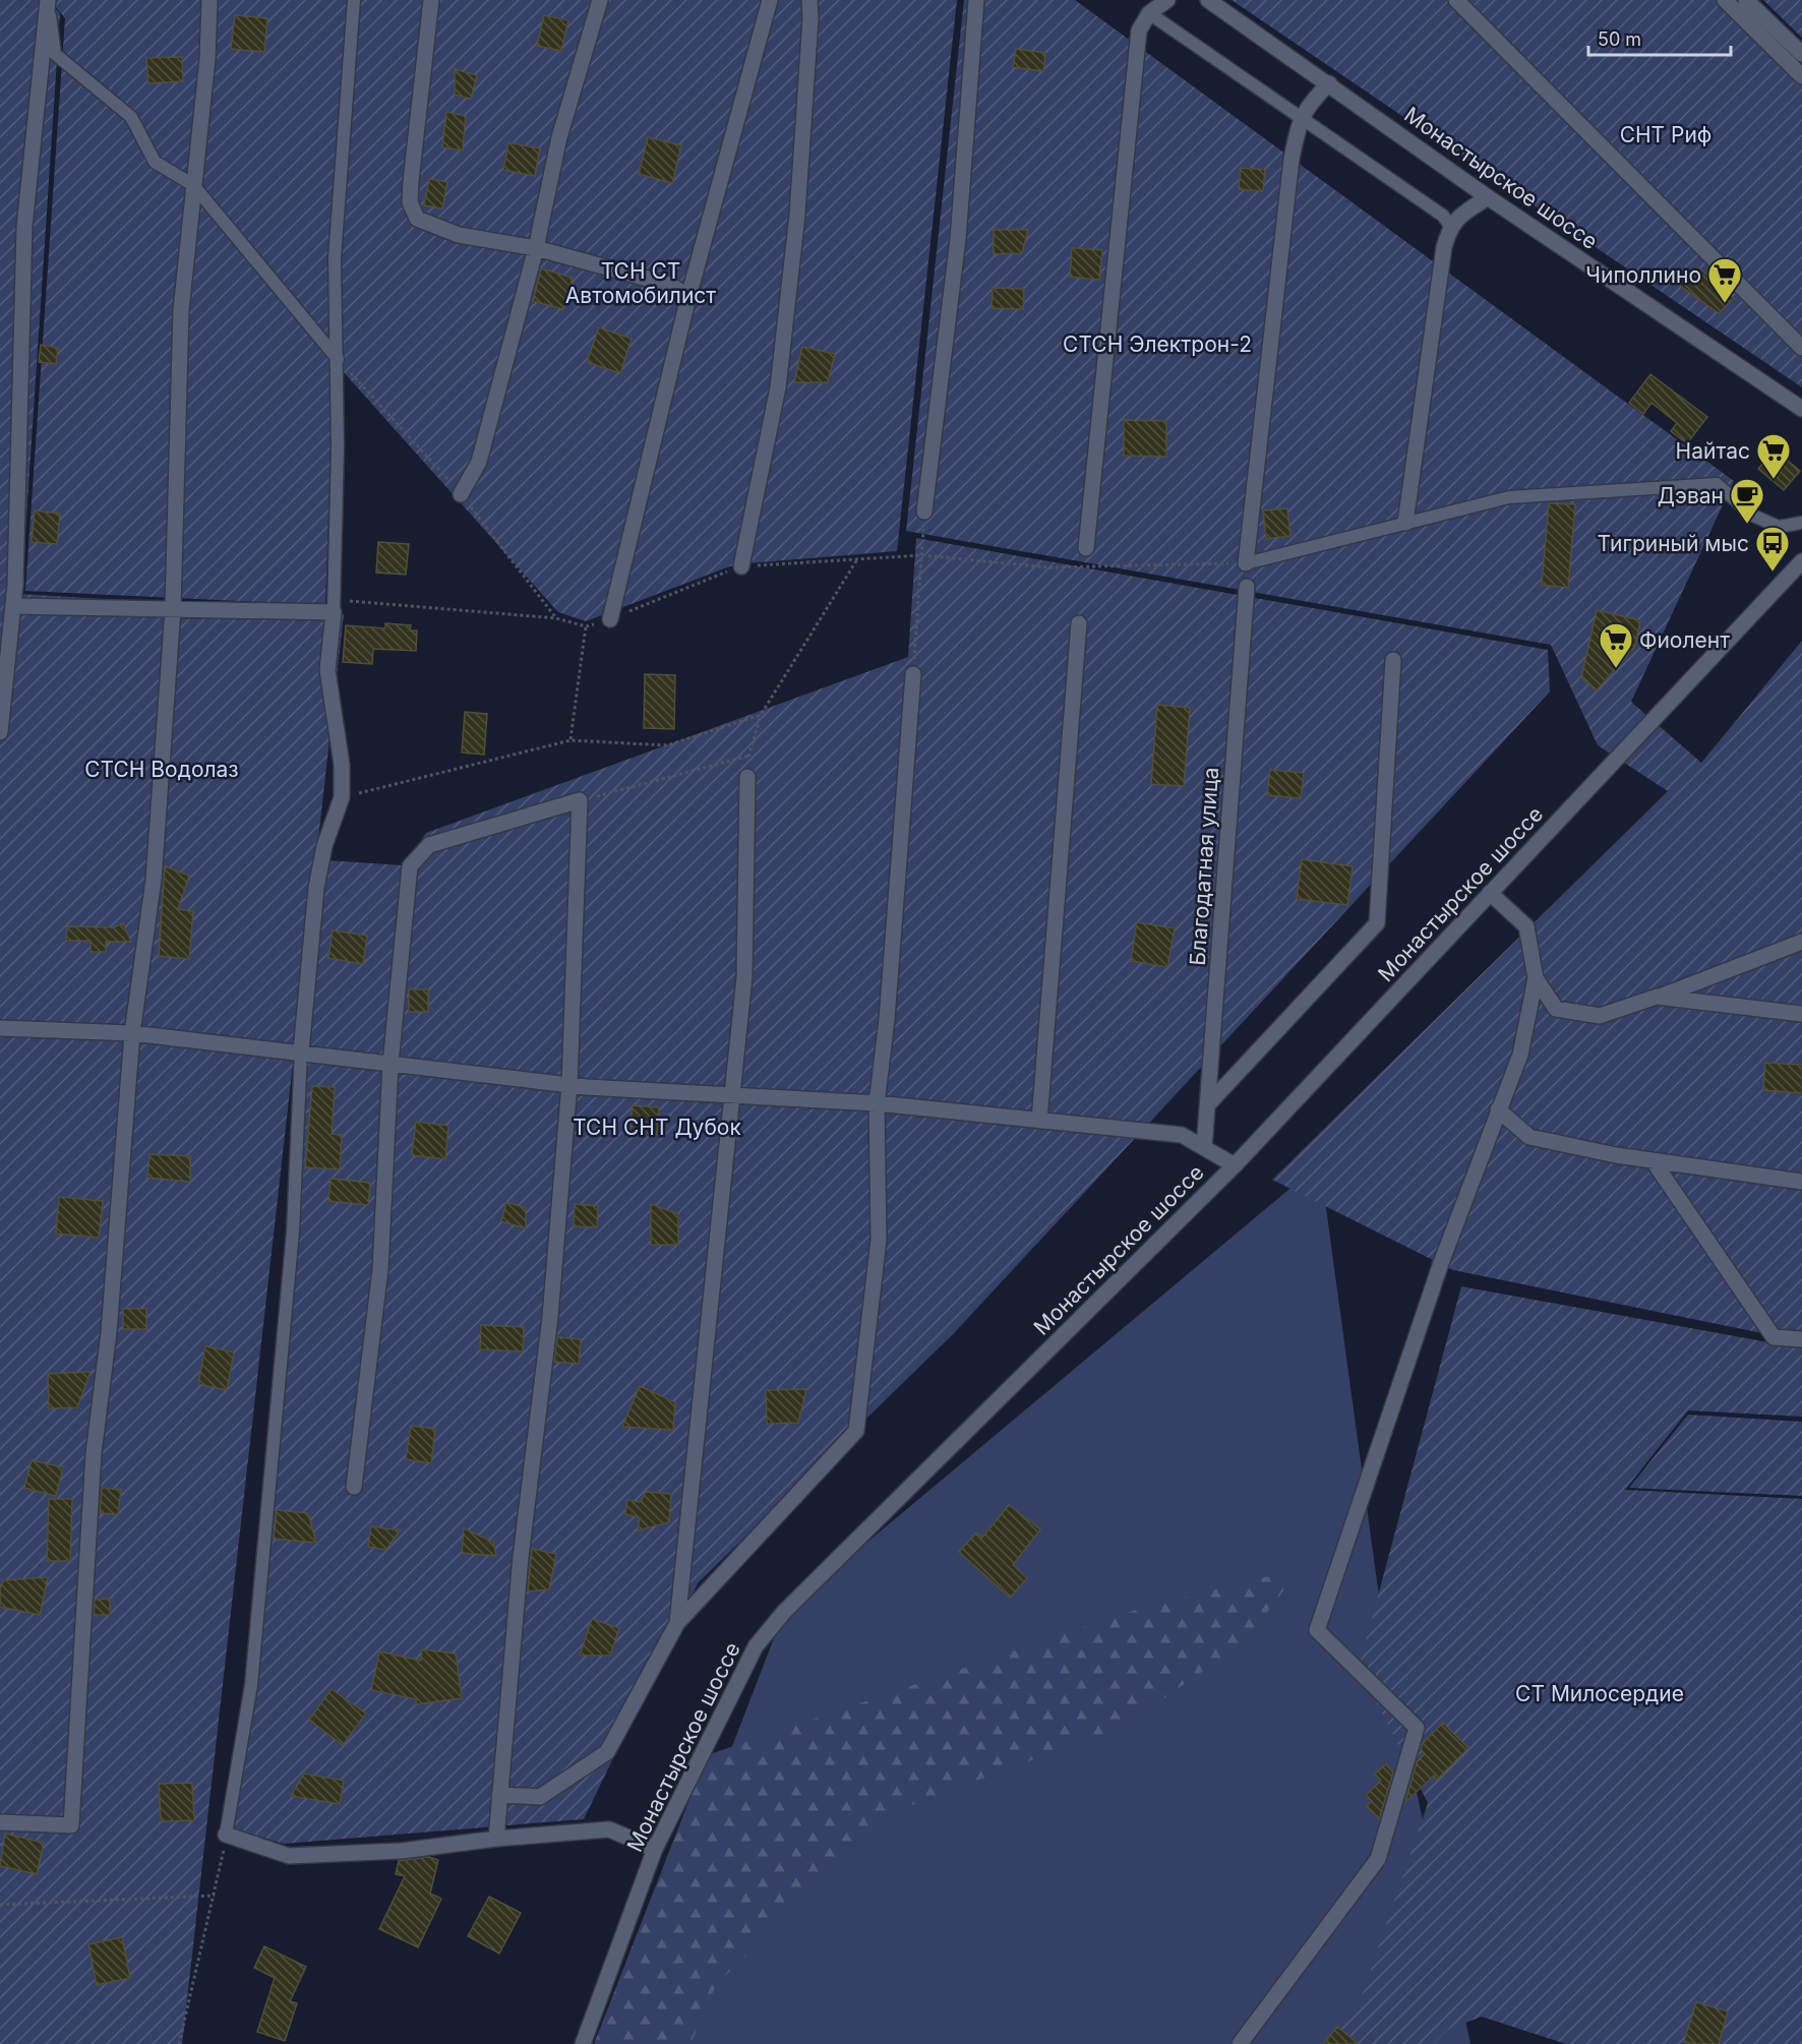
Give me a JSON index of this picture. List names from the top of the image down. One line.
{"streets":{"street":["Монастырское шоссе","Благодатная улица"]},"parks":["СНТ Риф","ТСН СТ Автомобилист","СТСН Электрон-2","СТСН Водолаз","ТСН СНТ Дубок","СТ Милосердие"],"places":{"supermarket":["Чиполлино","Найтас","Фиолент"],"cafe":["Дэван"],"bus stop":["Тигриный мыс"]},"scale_bar":"50 m"}
